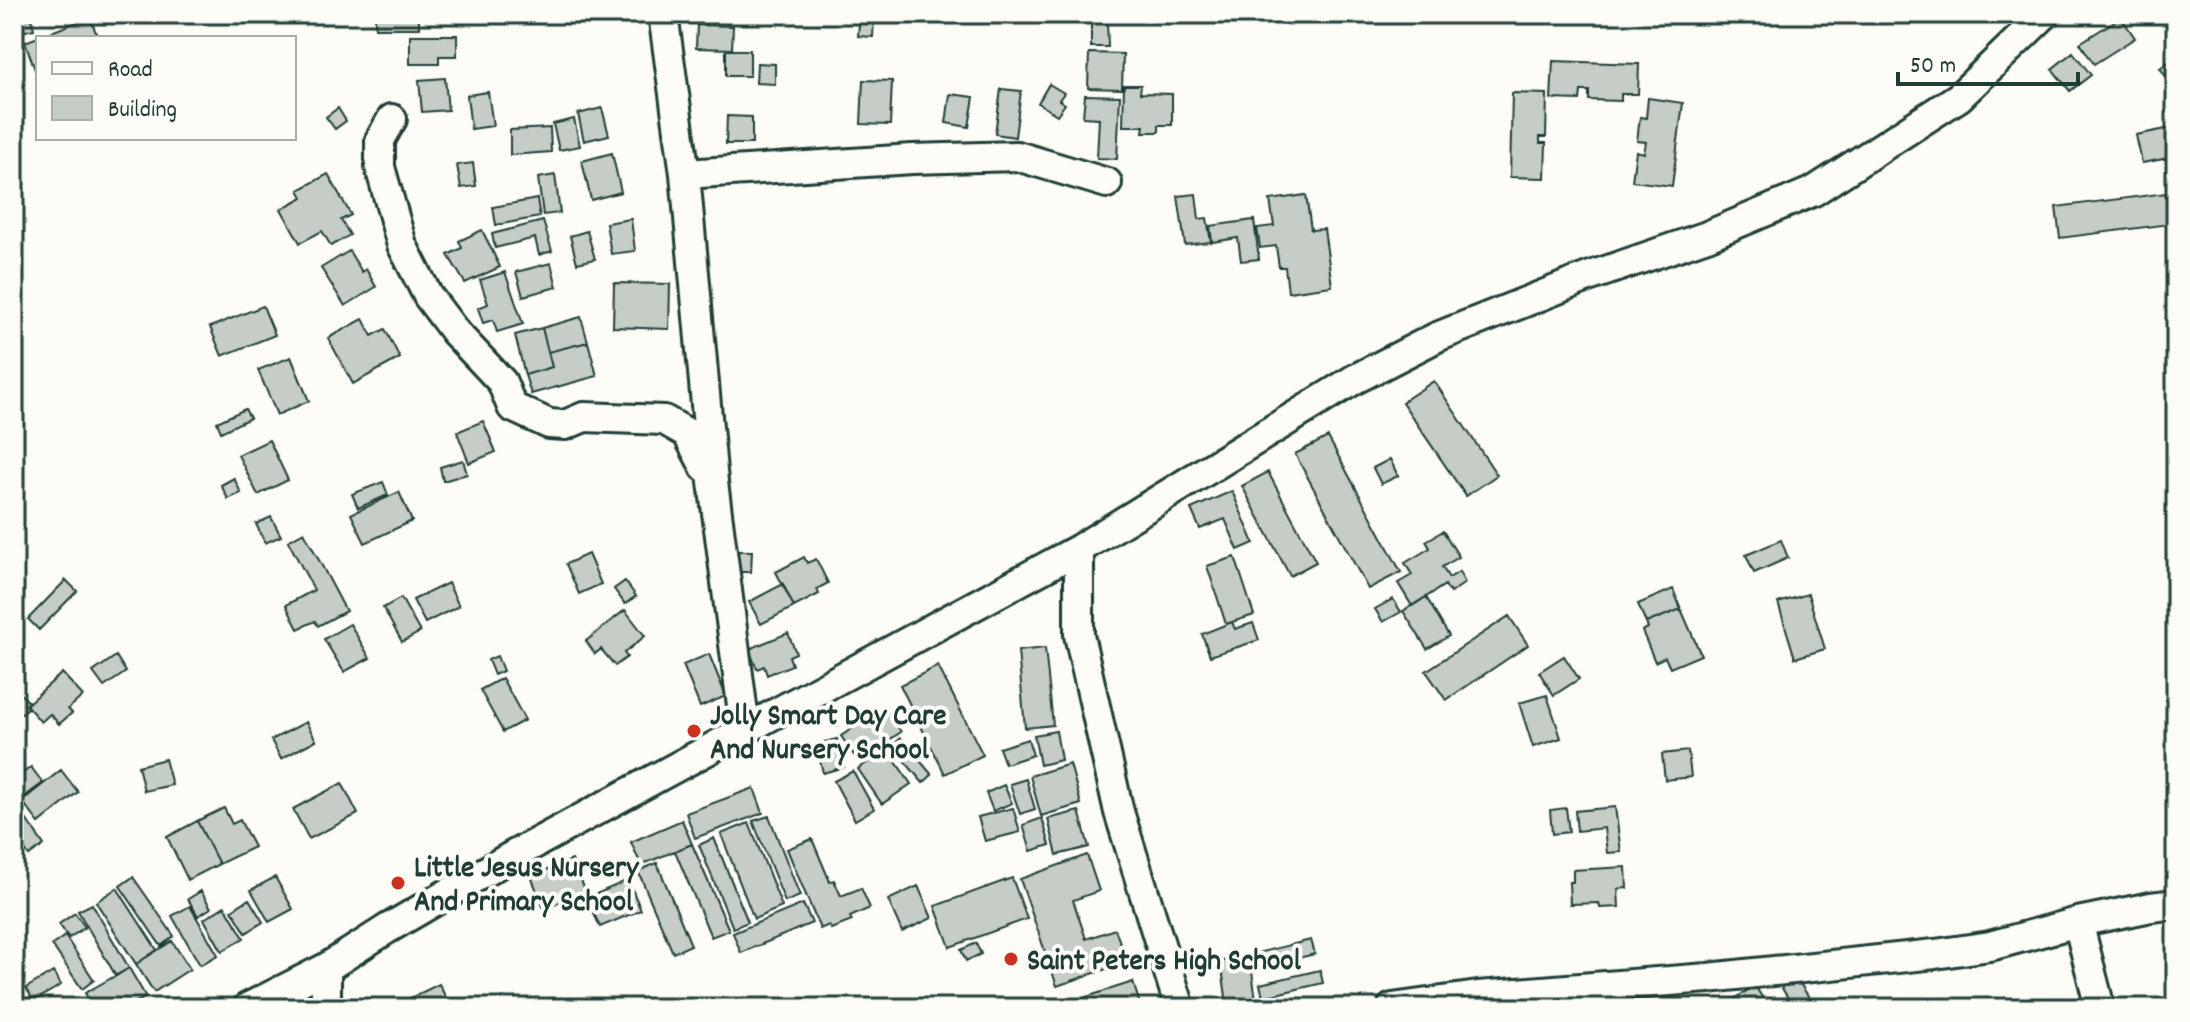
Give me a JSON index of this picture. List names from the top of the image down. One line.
{"places":["Jolly Smart Day Care And Nursery School","Little Jesus Nursery And Primary School","Saint Peters High School"],"legend":["Road","Building"],"scale_bar":"50 m"}
